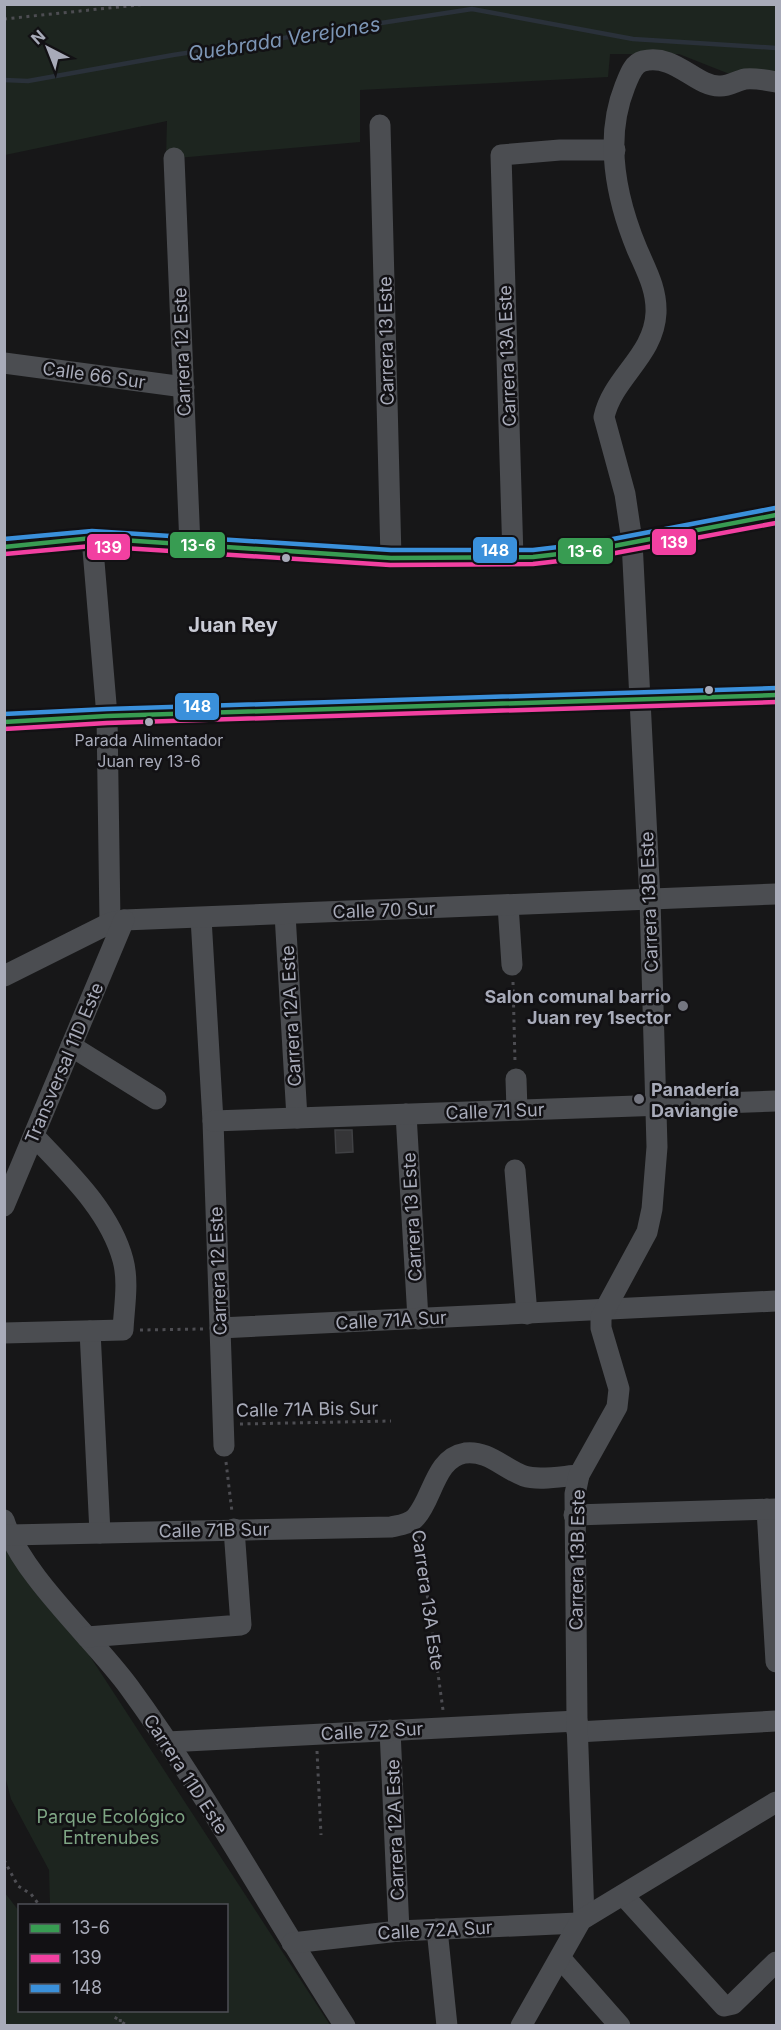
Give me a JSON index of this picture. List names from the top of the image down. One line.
{"streets":{"street":["Carrera 13 Este","Carrera 12 Este","Carrera 13A Este","Calle 66 Sur","Carrera 13B Este","Calle 70 Sur","Carrera 12A Este","Transversal 11D Este","Calle 71 Sur","Calle 71A Sur","Calle 71B Sur","Calle 72 Sur","Carrera 11D Este","Calle 72A Sur"],"path":["Calle 71A Bis Sur"]},"crossings":[["Carrera 13 Este","Calle 71 Sur"],["Carrera 13 Este","Calle 71A Sur"],["Carrera 12 Este","Calle 66 Sur"],["Carrera 12 Este","Calle 70 Sur"],["Carrera 12 Este","Calle 71 Sur"],["Carrera 12 Este","Calle 71A Sur"],["Carrera 12 Este","Calle 71A Bis Sur"],["Carrera 13A Este","Carrera 13B Este"],["Carrera 13A Este","Calle 71B Sur"],["Carrera 13A Este","Calle 72 Sur"],["Carrera 13B Este","Calle 70 Sur"],["Carrera 13B Este","Calle 71 Sur"],["Carrera 13B Este","Calle 71A Sur"],["Carrera 13B Este","Calle 72 Sur"],["Carrera 13B Este","Calle 72A Sur"],["Calle 70 Sur","Carrera 12A Este"],["Calle 70 Sur","Transversal 11D Este"],["Carrera 12A Este","Calle 71 Sur"],["Carrera 12A Este","Calle 72 Sur"],["Carrera 12A Este","Calle 72A Sur"],["Calle 71B Sur","Carrera 11D Este"],["Calle 72 Sur","Carrera 11D Este"],["Carrera 11D Este","Calle 72A Sur"]],"districts":["Juan Rey"],"water":["Quebrada Verejones"],"parks":["Parque Ecológico Entrenubes"],"places":["Parada Alimentador Juan rey 13-6","Salon comunal barrio Juan rey 1sector","Panadería Daviangie"],"lines":["transit line 148","transit line 13-6","transit line 139"],"legend":["13-6","139","148"],"north":"top left"}
